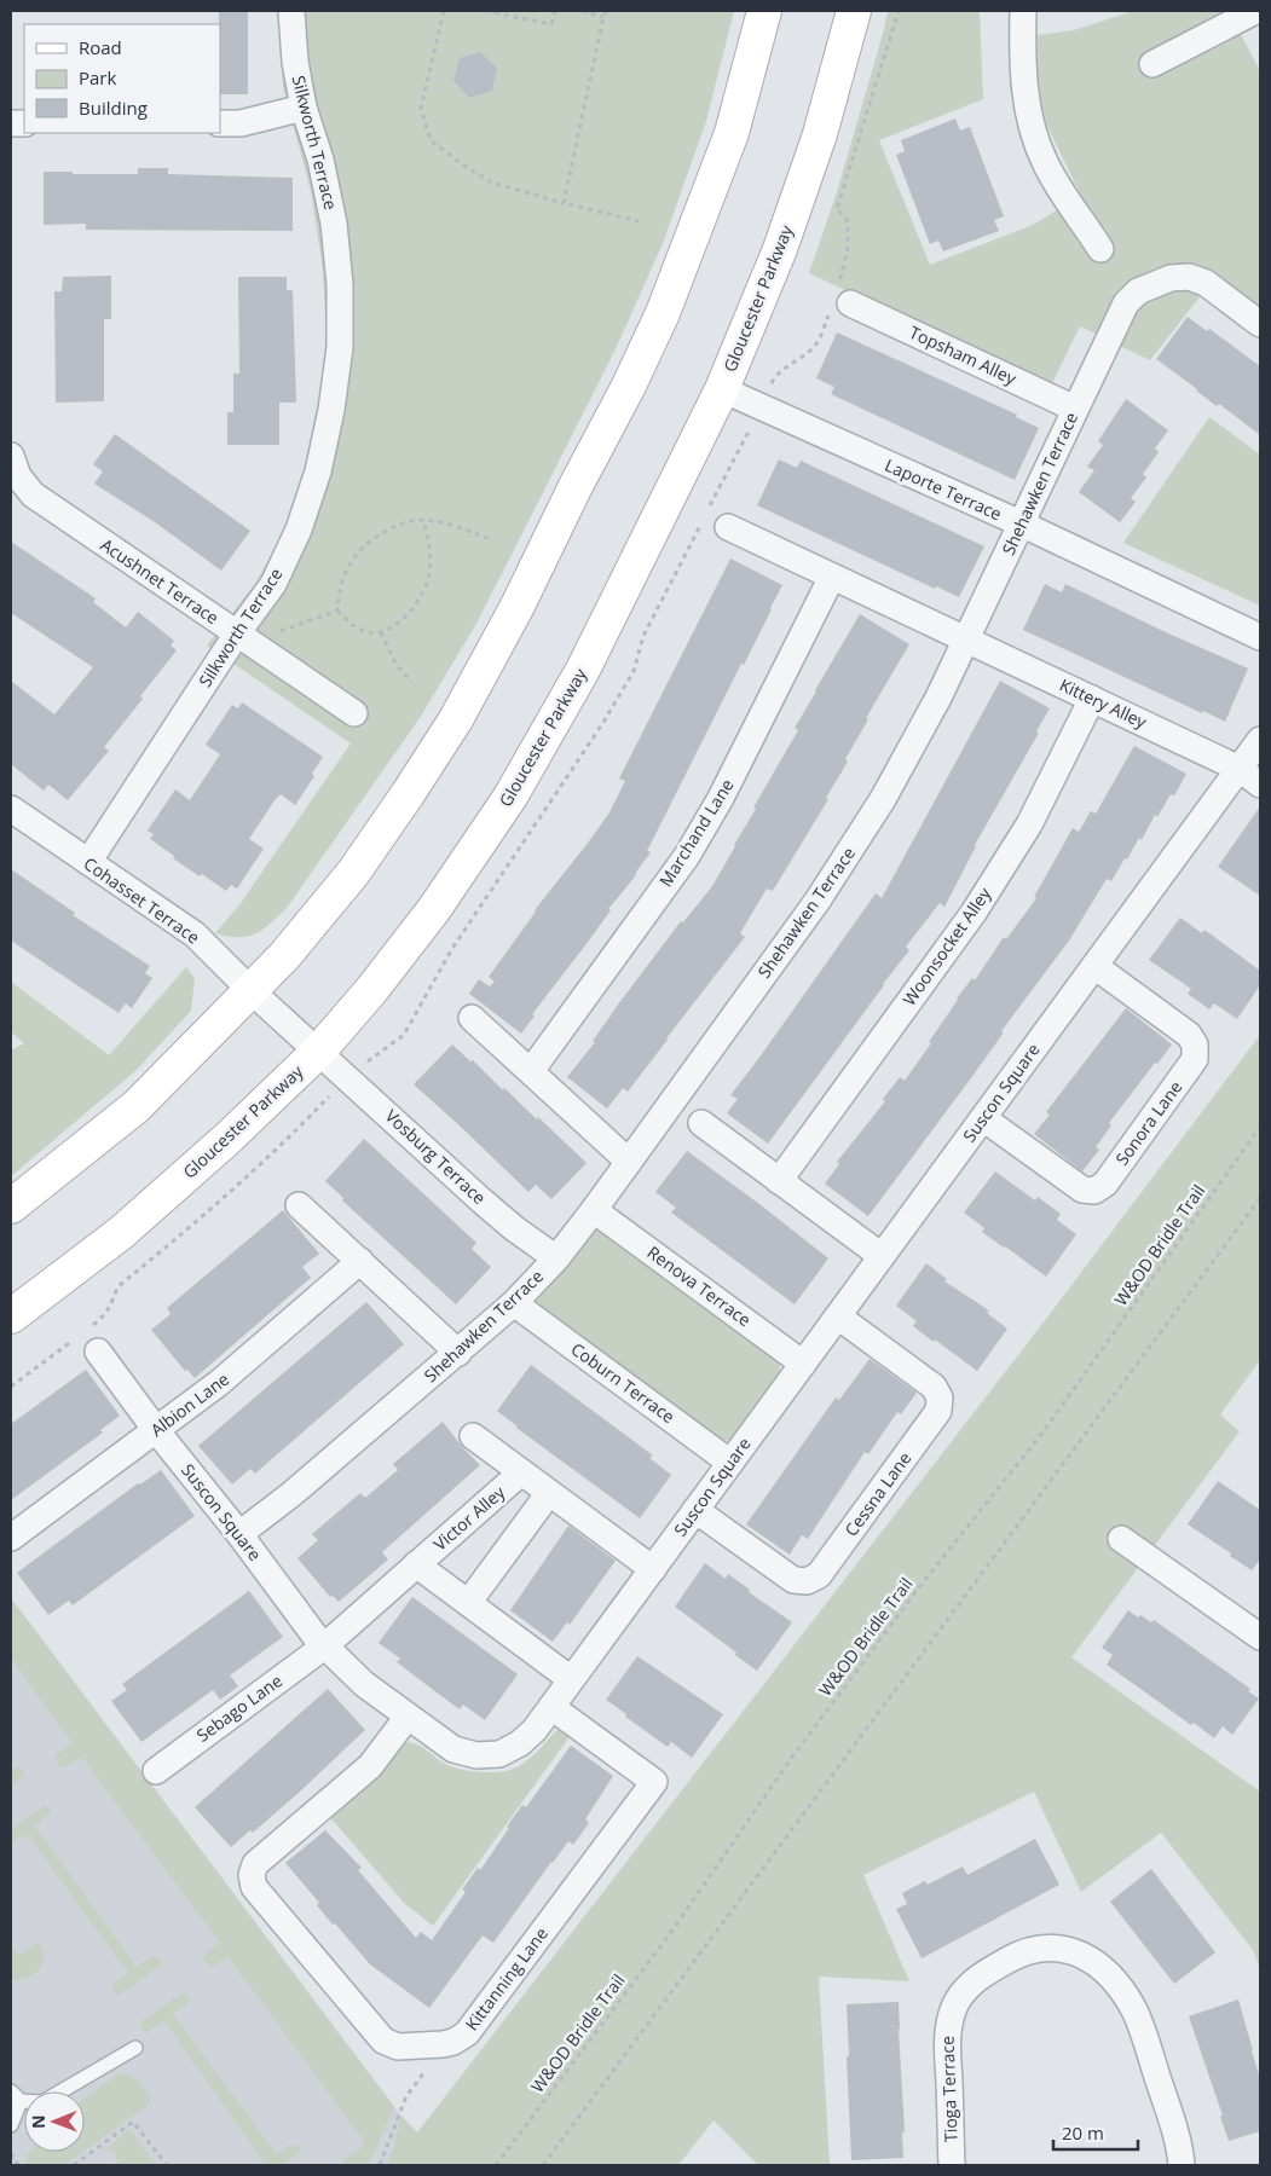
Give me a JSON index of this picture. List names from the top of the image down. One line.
{"streets":{"main road":["Gloucester Parkway"],"street":["Silkworth Terrace","Topsham Alley","Shehawken Terrace","Laporte Terrace","Acushnet Terrace","Kittery Alley","Marchand Lane","Cohasset Terrace","Woonsocket Alley","Suscon Square","Sonora Lane","Vosburg Terrace","Renova Terrace","Coburn Terrace","Albion Lane","Cessna Lane","Victor Alley","Sebago Lane","Kittanning Lane","Tioga Terrace"],"path":["W&OD Bridle Trail"]},"crossings":[["Silkworth Terrace","Acushnet Terrace"],["Silkworth Terrace","Cohasset Terrace"],["Gloucester Parkway","Laporte Terrace"],["Gloucester Parkway","Cohasset Terrace"],["Gloucester Parkway","Vosburg Terrace"],["Topsham Alley","Shehawken Terrace"],["Shehawken Terrace","Laporte Terrace"],["Shehawken Terrace","Kittery Alley"],["Shehawken Terrace","Suscon Square"],["Shehawken Terrace","Vosburg Terrace"],["Shehawken Terrace","Renova Terrace"],["Shehawken Terrace","Coburn Terrace"],["Kittery Alley","Woonsocket Alley"],["Kittery Alley","Suscon Square"],["Cohasset Terrace","Vosburg Terrace"],["Suscon Square","Sonora Lane"],["Suscon Square","Renova Terrace"],["Suscon Square","Coburn Terrace"],["Suscon Square","Albion Lane"],["Suscon Square","Cessna Lane"],["Suscon Square","Victor Alley"],["Suscon Square","Sebago Lane"],["Suscon Square","Kittanning Lane"],["Victor Alley","Sebago Lane"]],"legend":["Road","Park","Building"],"scale_bar":"20 m","north":"left"}
